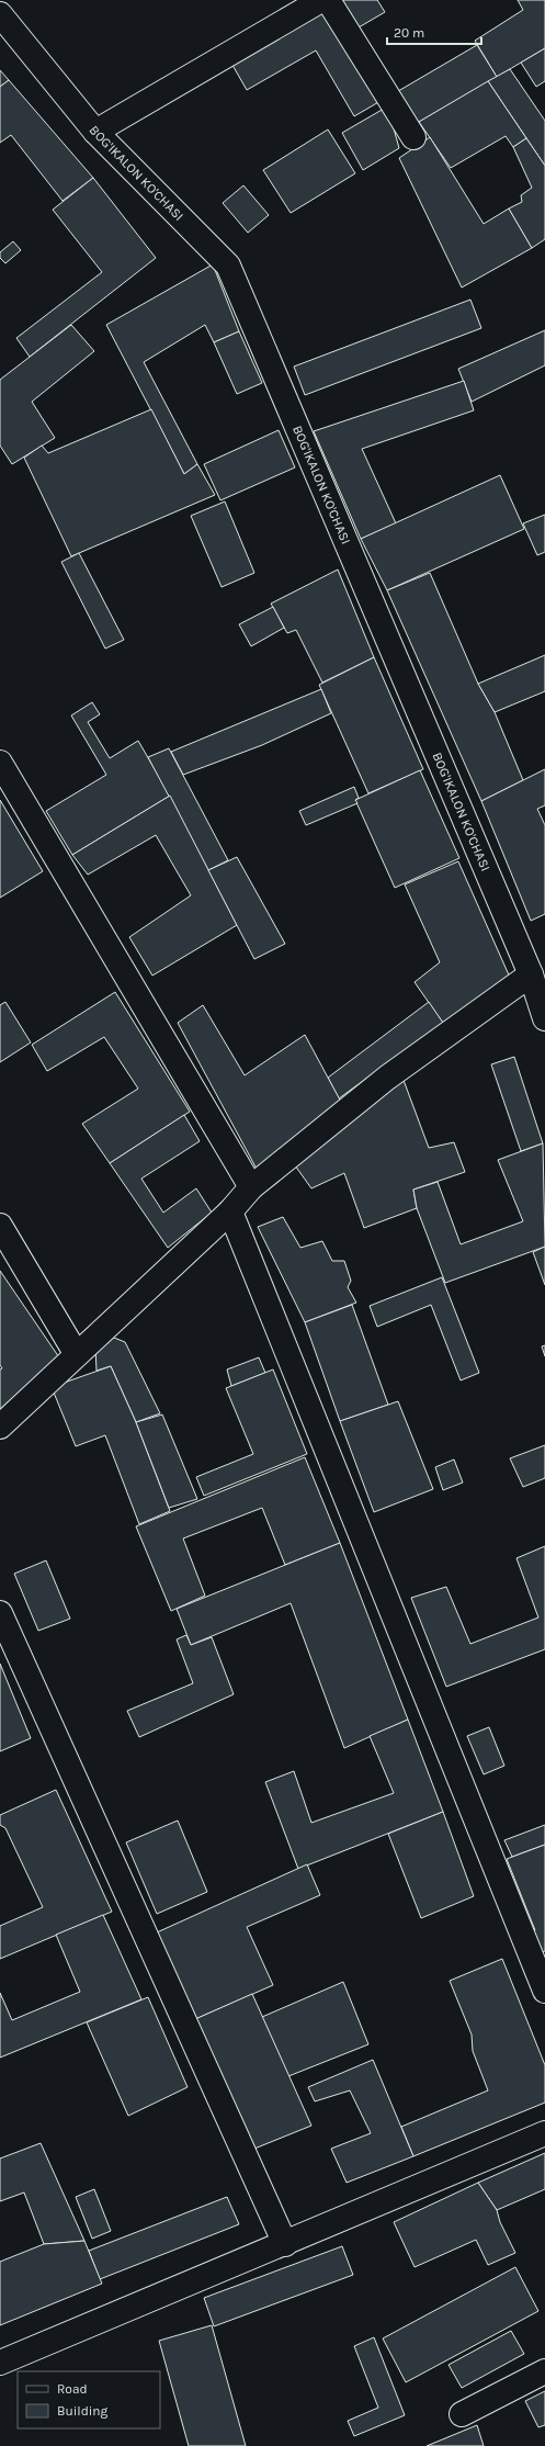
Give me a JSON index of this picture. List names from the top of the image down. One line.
{"streets":{"street":["BOG'IKALON KO'CHASI"]},"legend":["Road","Building"],"scale_bar":"20 m"}
